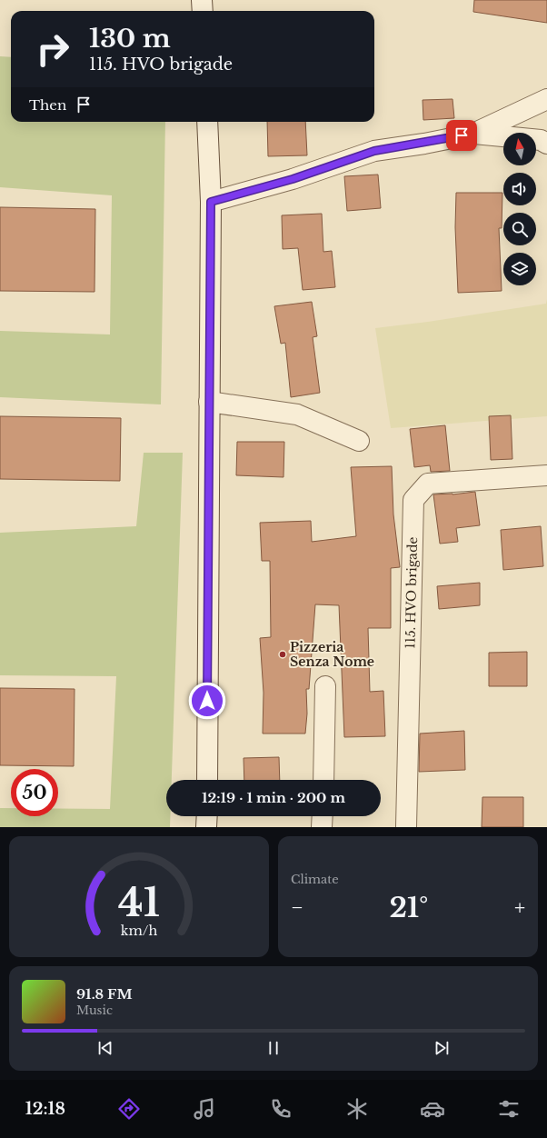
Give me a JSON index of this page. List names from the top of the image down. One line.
{"streets":{"street":["115. HVO brigade"]},"places":["Pizzeria Senza Nome"],"north":"top","page":{"turn":["130 m","115. HVO brigade"],"then":"Then","limit":"50","trip":"12:19 · 1 min · 200 m","tile":"Climate","heat":["−","21°","+"],"song":["91.8 FM","Music"],"tabs":"12:18","gauge":["41","km/h"]}}
